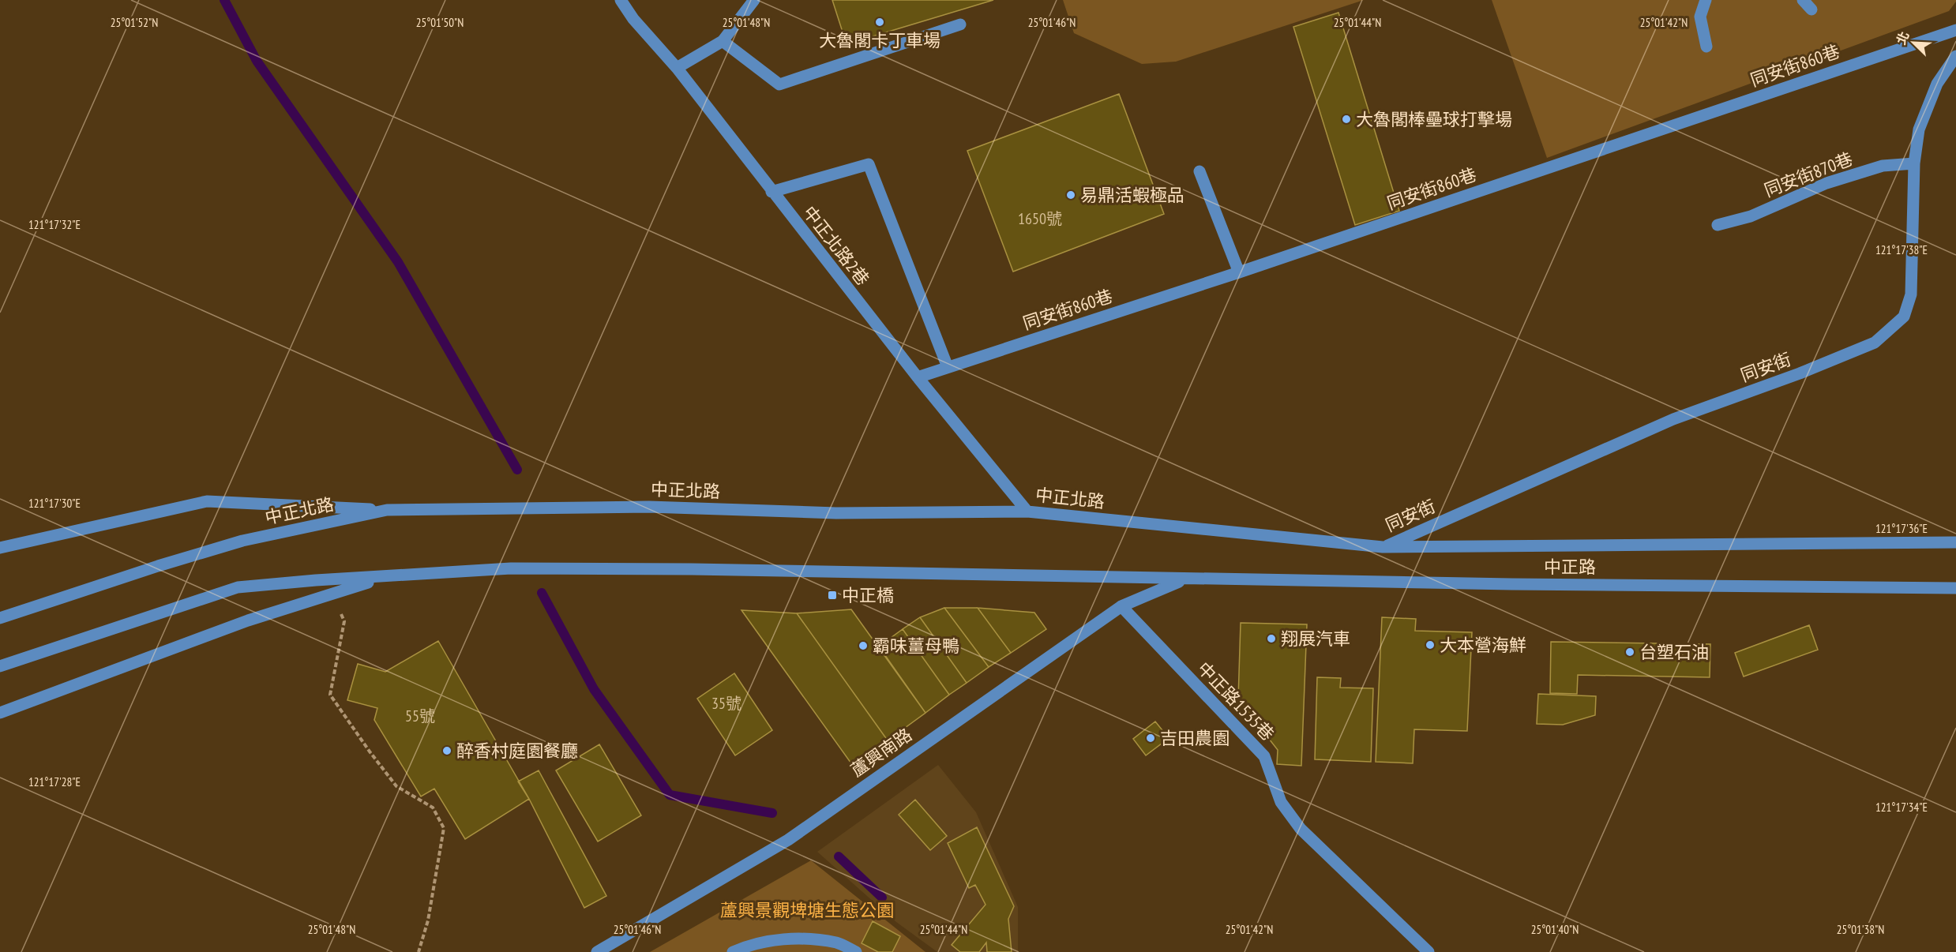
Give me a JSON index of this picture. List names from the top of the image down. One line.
{"streets":{"street":["同安街860巷","同安街870巷","中正北路2巷","同安街","中正北路","中正路","中正路1535巷","蘆興南路"]},"crossings":[["同安街860巷","中正北路2巷"],["同安街870巷","同安街"],["中正北路2巷","中正北路"],["同安街","中正北路"],["同安街","中正路"],["中正北路","中正路"],["中正路","蘆興南路"],["中正路1535巷","蘆興南路"]],"parks":["蘆興景觀埤塘生態公園"],"places":{"other":["大魯閣卡丁車場","大魯閣棒壘球打擊場","易鼎活蝦極品","翔展汽車","大本營海鮮","霸味薑母鴨","台塑石油","吉田農園","醉香村庭園餐廳"],"transit":["中正橋"]},"house_numbers":["1650號","35號","55號"],"north":"top left","coordinates":["25°01'52\"N","25°01'48\"N","25°01'46\"N","25°01'44\"N","25°01'42\"N","25°01'50\"N","121°17'32\"E","121°17'38\"E","121°17'30\"E","121°17'36\"E","121°17'28\"E","121°17'34\"E","25°01'40\"N","25°01'38\"N"]}
